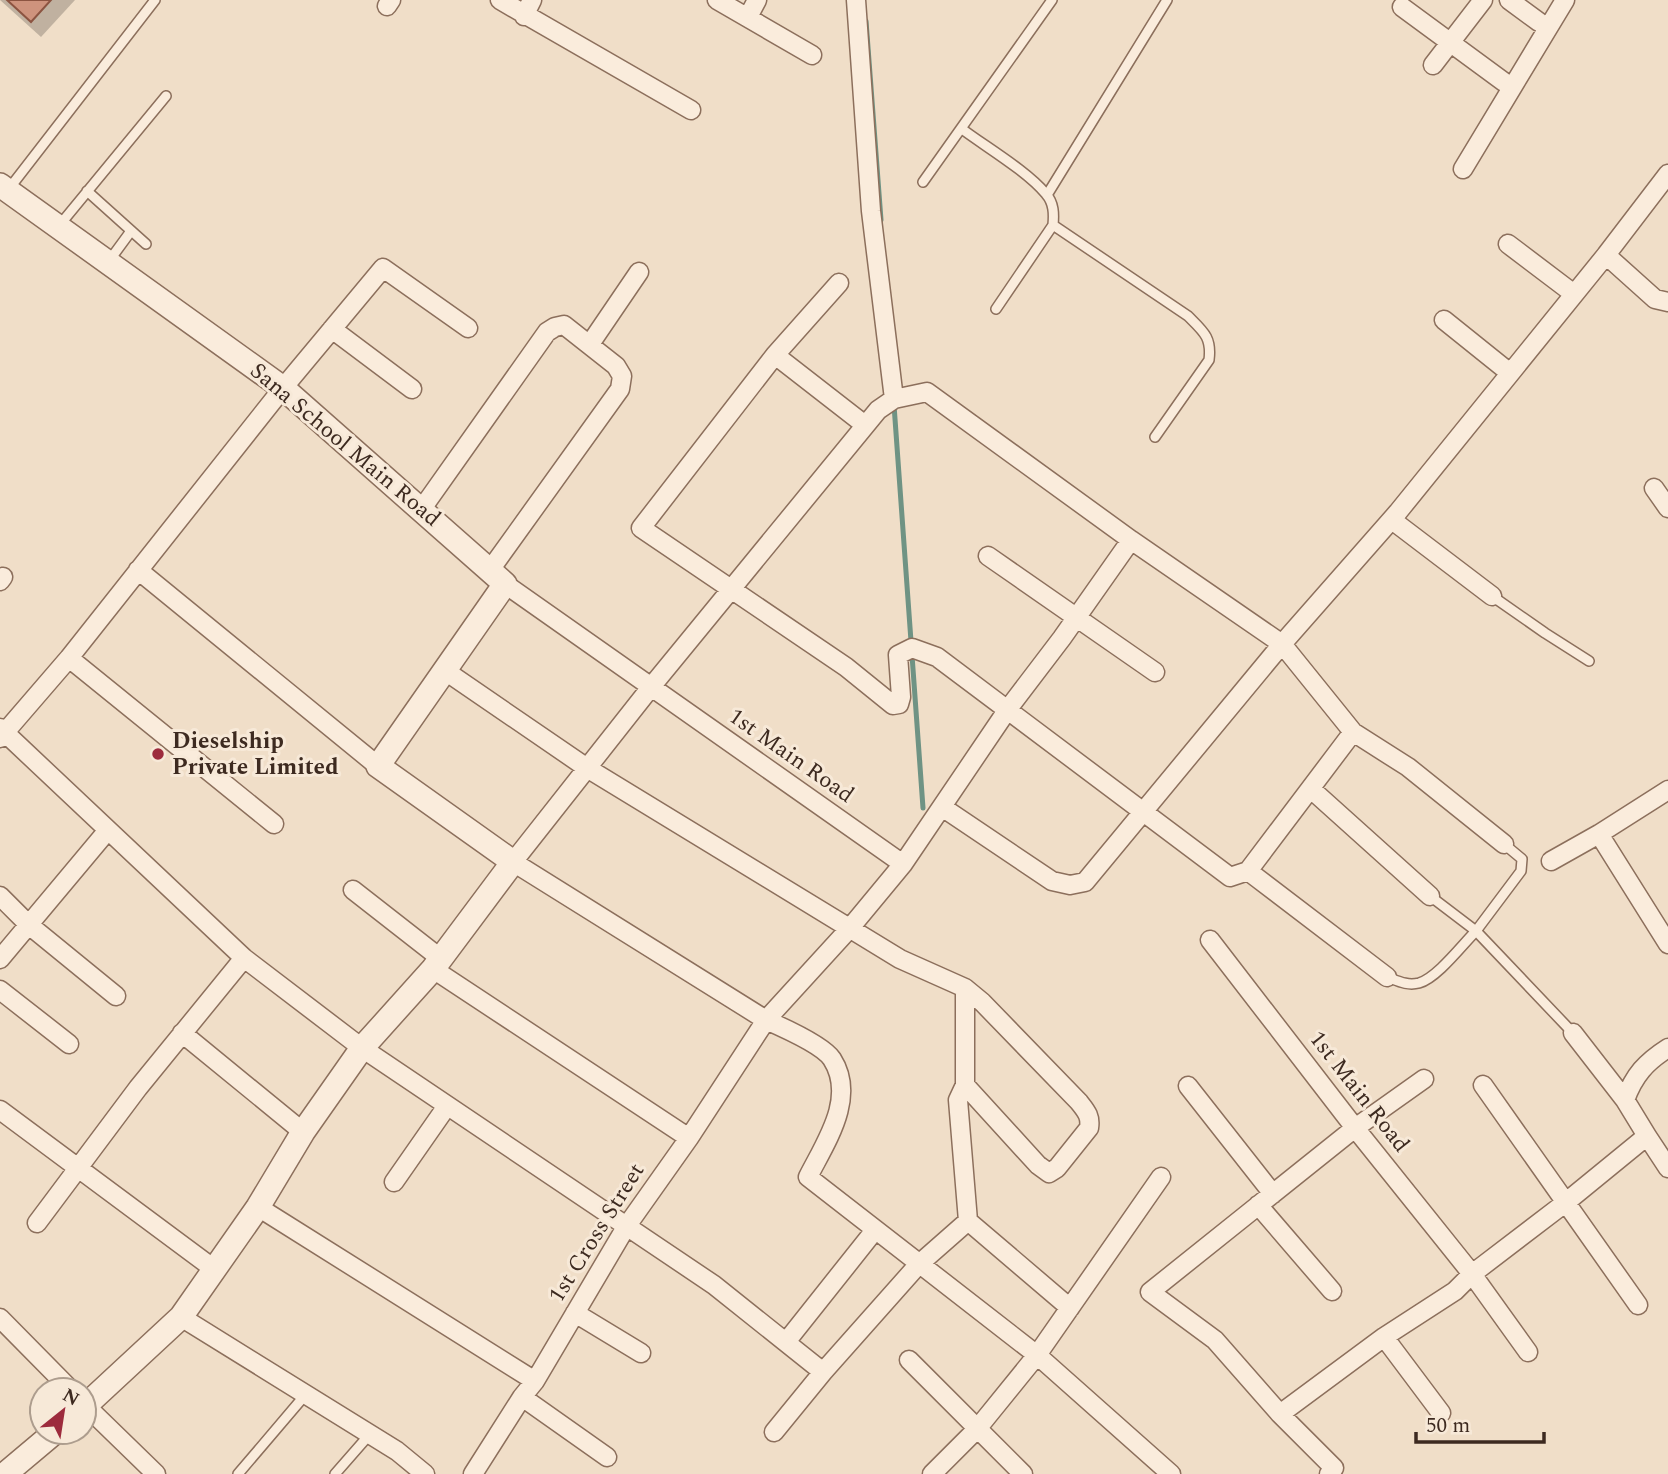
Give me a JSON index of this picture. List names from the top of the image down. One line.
{"streets":{"street":["Sana School Main Road","1st Main Road","1st Cross Street"]},"crossings":[["Sana School Main Road","1st Main Road"],["1st Main Road","1st Cross Street"]],"places":["Dieselship Private Limited"],"scale_bar":"50 m","north":"top right"}
